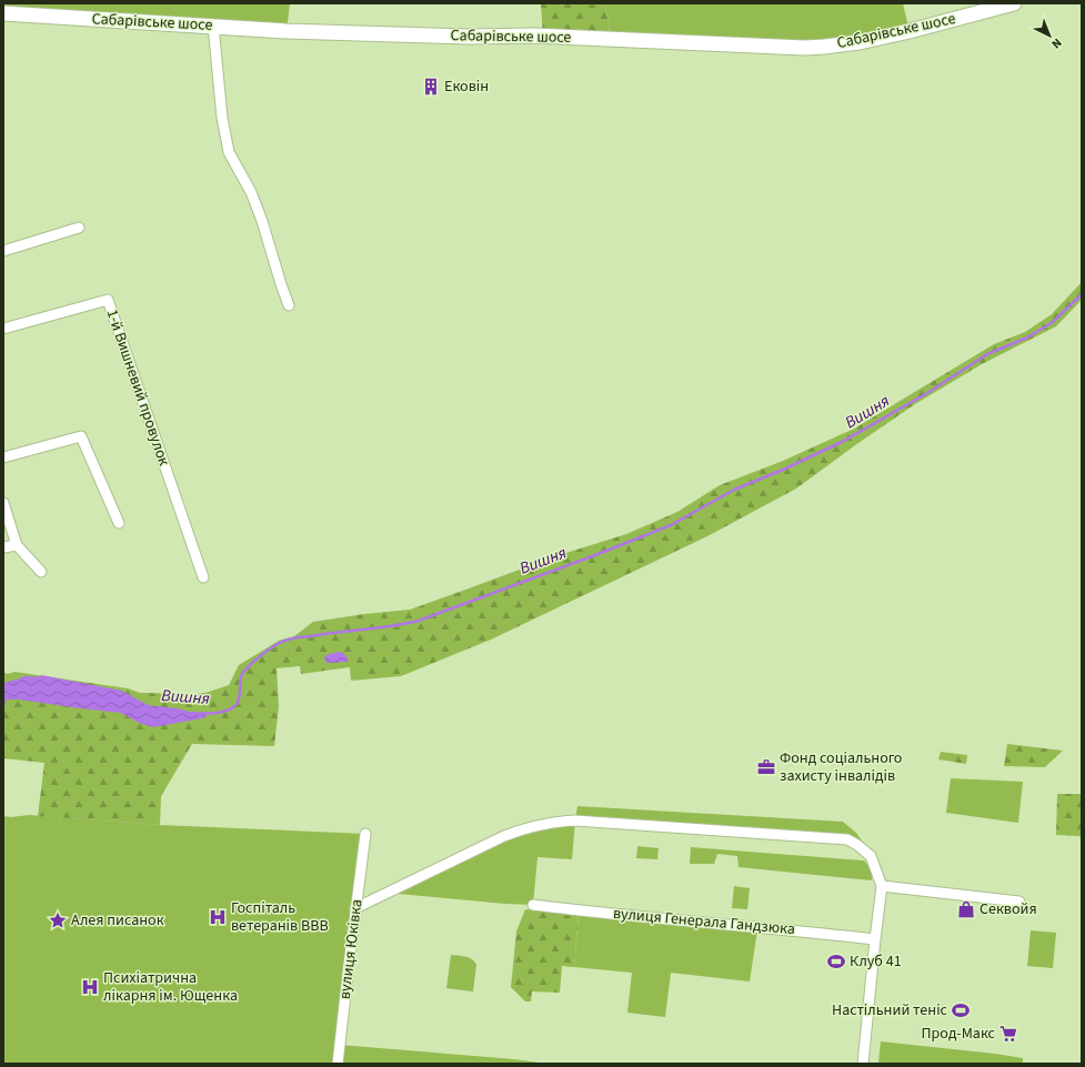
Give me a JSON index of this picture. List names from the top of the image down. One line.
{"streets":{"street":["Сабарівське шосе","1-й Вишневий провулок","вулиця Генерала Гандзюка","вулиця Юківка"]},"water":["Вишня"],"places":{"building":["Ековін"],"office":["Фонд соціального захисту інвалідів"],"shop":["Секвойя"],"hospital":["Госпіталь ветеранів ВВВ","Психіатрична лікарня ім. Ющенка"],"place":["Алея писанок"],"sports":["Клуб 41","Настільний теніс"],"supermarket":["Прод-Макс"]},"north":"bottom right"}
